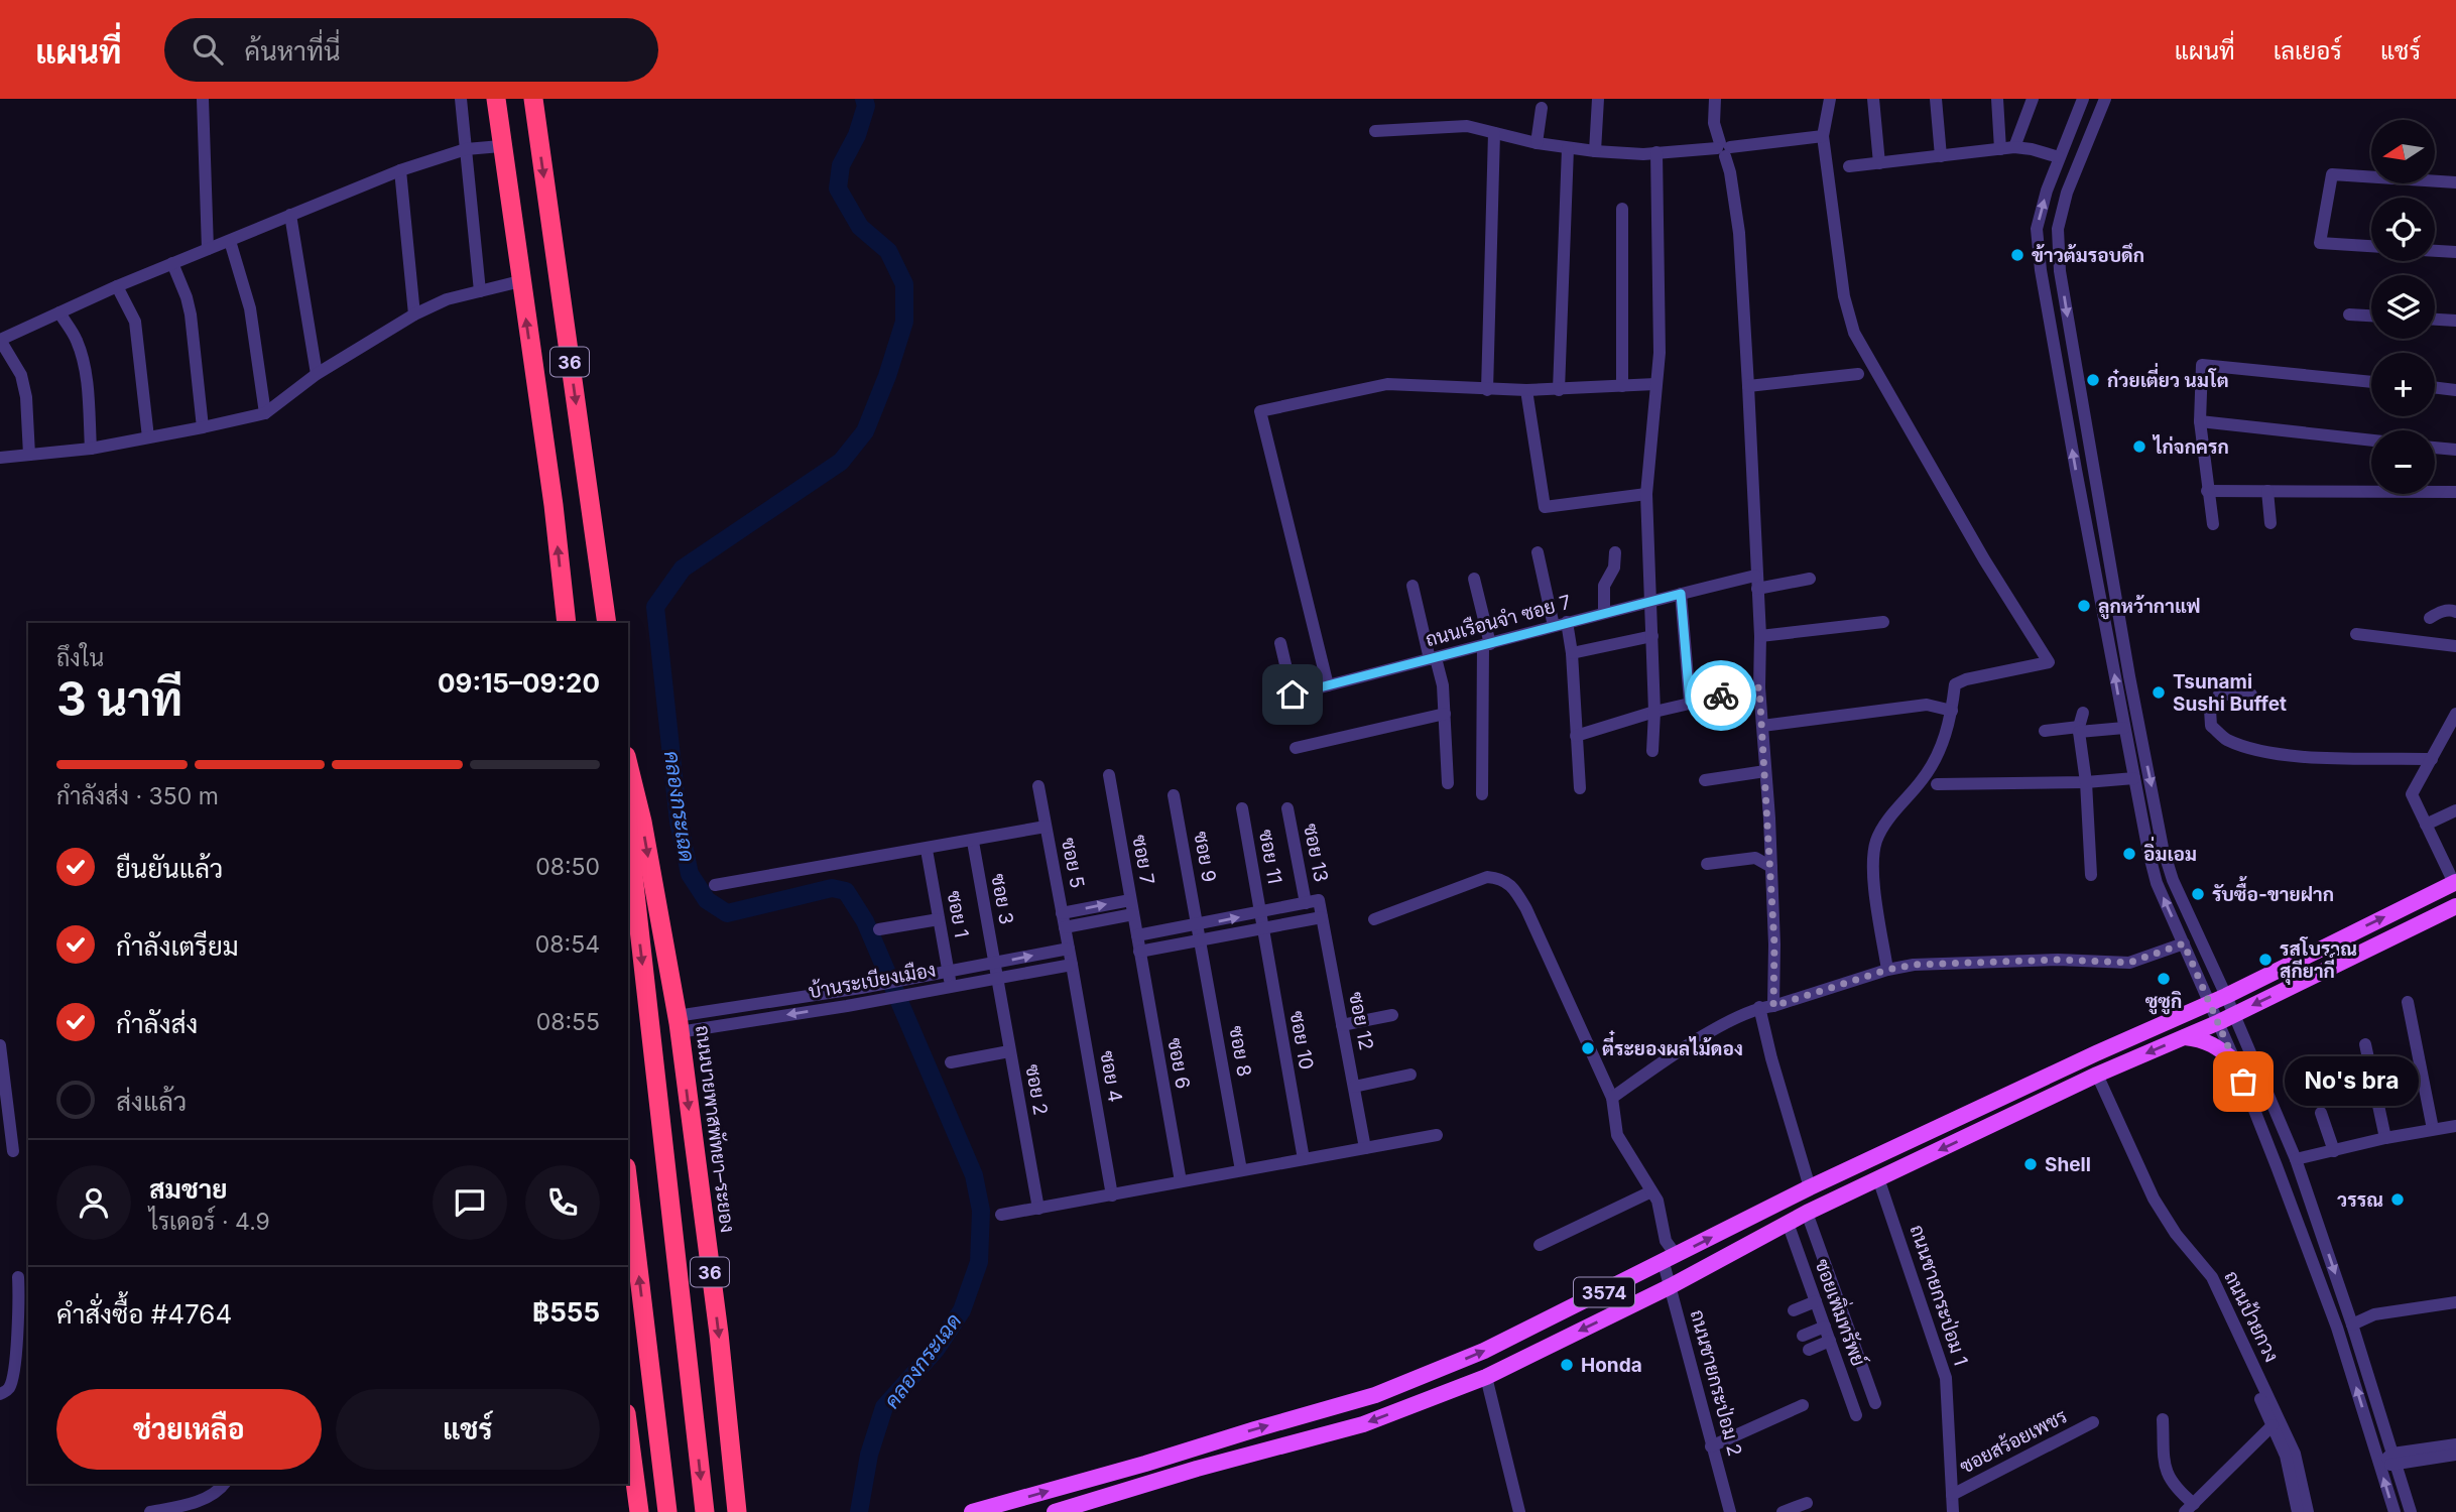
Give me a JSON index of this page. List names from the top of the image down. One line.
{"streets":{"highway":["36","ถนนบายพาสพัทยา–ระยอง"],"main road":["3574"],"street":["ถนนเรือนจำ ซอย 7","ซอย 13","ซอย 9","ซอย 11","ซอย 7","ซอย 5","ซอย 3","ซอย 1","บ้านระเบียงเมือง","ซอย 12","ซอย 10","ซอย 8","ซอย 6","ซอย 4","ซอย 2","ถนนชายกระป่อม 1","ซอยเพิ่มทรัพย์","ถนนป้วยกวง","ถนนชายกระป่อม 2","ซอยสร้อยเพชร"]},"crossings":[["ซอย 13","ซอย 12"],["ซอย 9","ซอย 8"],["ซอย 11","ซอย 10"],["ซอย 7","ซอย 6"],["ซอย 5","บ้านระเบียงเมือง"],["ซอย 5","ซอย 4"],["ซอย 3","บ้านระเบียงเมือง"],["ซอย 3","ซอย 2"],["ซอย 1","บ้านระเบียงเมือง"],["บ้านระเบียงเมือง","ซอย 4"],["บ้านระเบียงเมือง","ซอย 2"],["บ้านระเบียงเมือง","ถนนบายพาสพัทยา–ระยอง"],["3574","ถนนชายกระป่อม 1"],["3574","ซอยเพิ่มทรัพย์"],["3574","ถนนป้วยกวง"],["3574","ถนนชายกระป่อม 2"],["ถนนชายกระป่อม 1","ซอยสร้อยเพชร"]],"water":["คลองกระเฉด"],"places":["ข้าวต้มรอบดึก","ก๋วยเตี่ยว นมโต","ไก่จกครก","ลูกหว้ากาแฟ","Tsunami Sushi Buffet","อิ่มเอม","รับซื้อ-ขายฝาก","รสโบราณ สุกียากี์","ซูซูกิ","ตี๋ระยองผลไม้ดอง","No's bra","Shell","วรรณ","Honda"],"north":"left","page":{"header":"แผนที่","search":"ค้นหาที่นี่","nav":["แผนที่","เลเยอร์","แชร์"],"map_buttons":["+","−"],"heading":["3 นาที","ถึงใน","09:15–09:20"],"panel":["สมชาย","ไรเดอร์ · 4.9","คำสั่งซื้อ #4764","฿555"],"bar":"กำลังส่ง · 350 m","list":[["ยืนยันแล้ว","08:50"],["กำลังเตรียม","08:54"],["กำลังส่ง","08:55"],"ส่งแล้ว"],"bubble":"No's bra","buttons":["ช่วยเหลือ","แชร์"]}}
